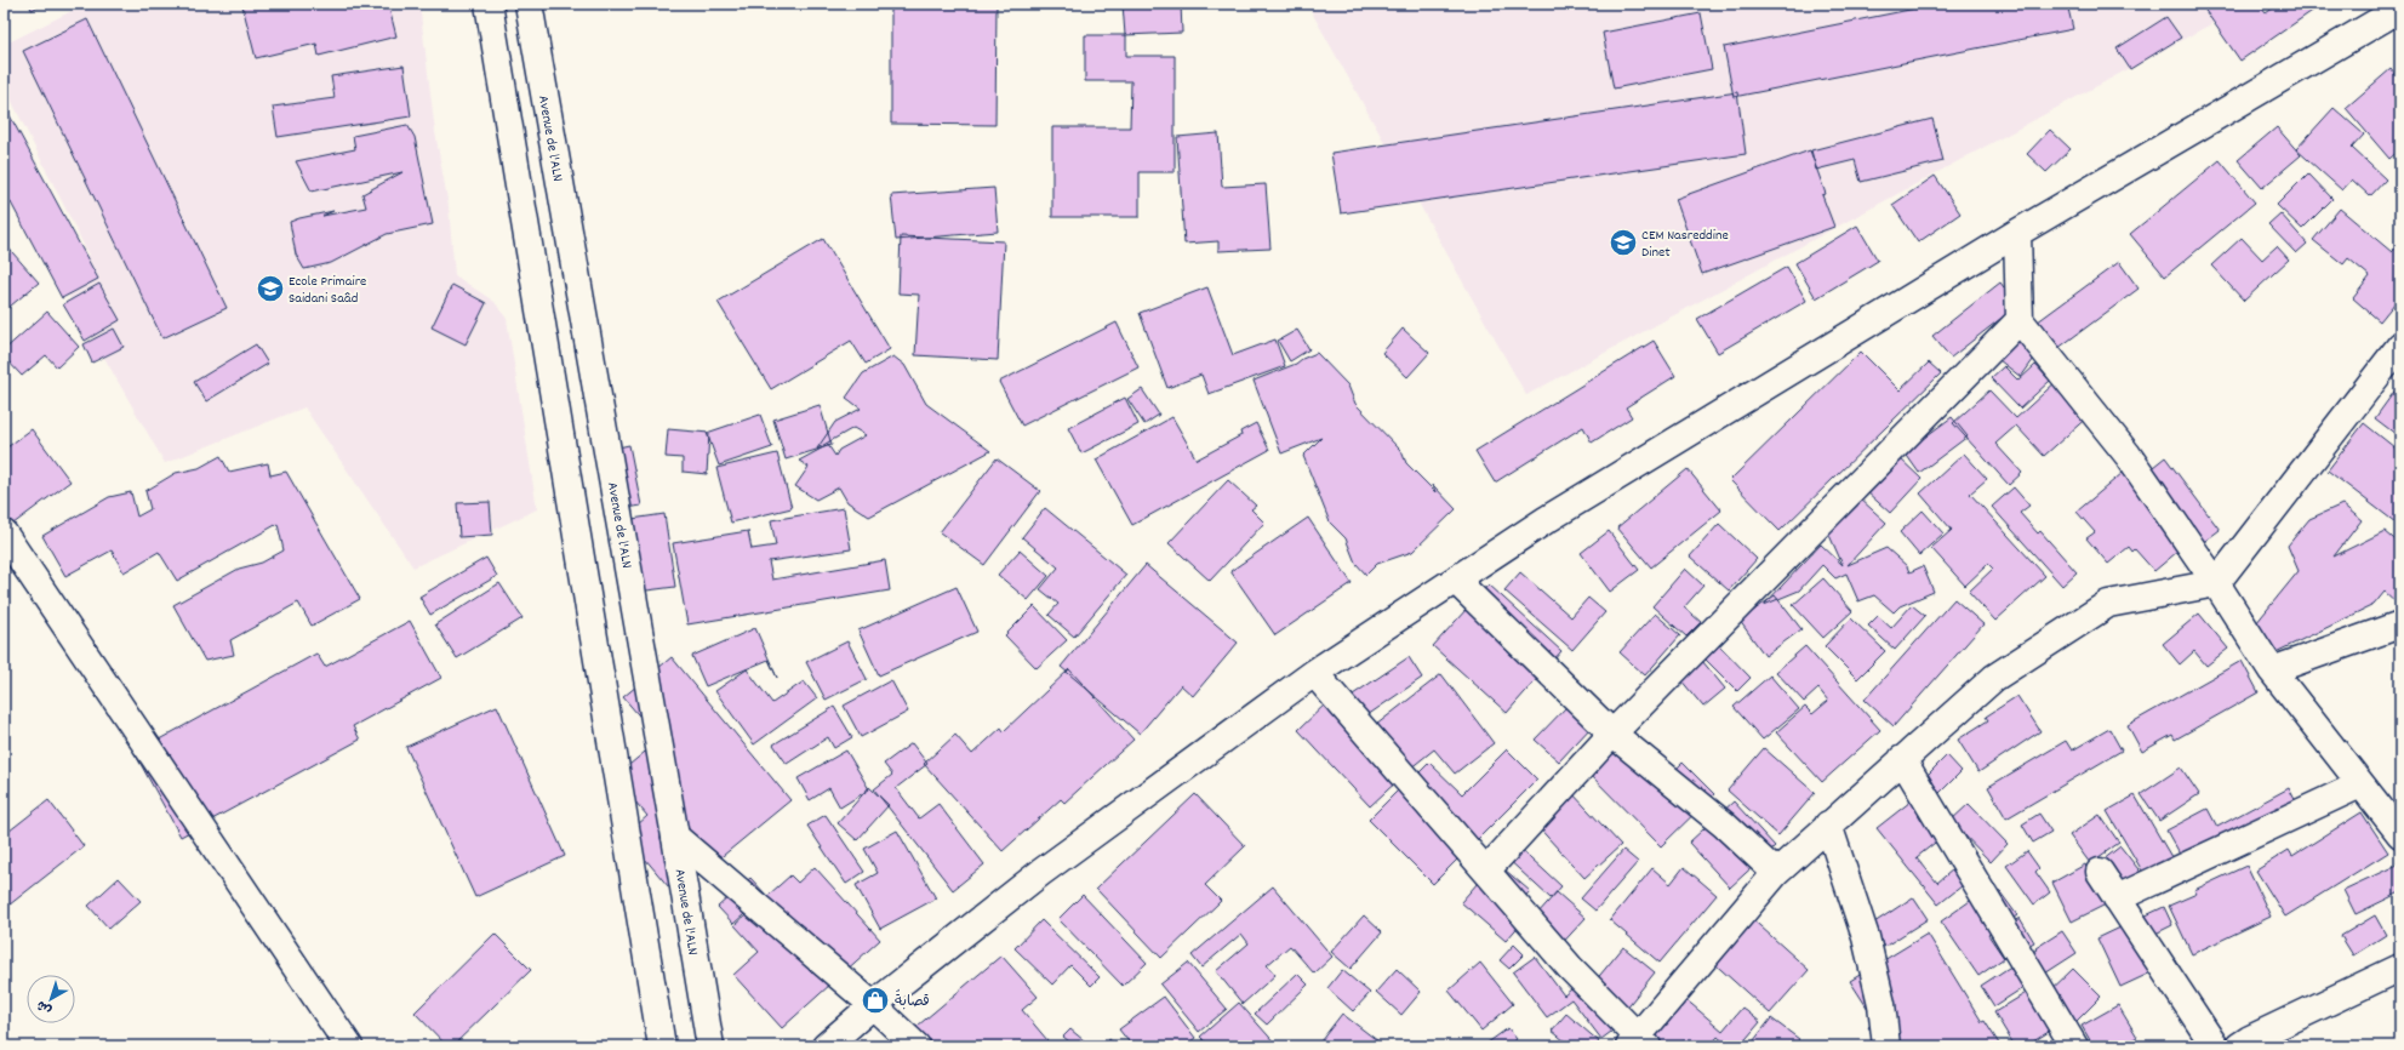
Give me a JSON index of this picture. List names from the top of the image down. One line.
{"streets":{"street":["Avenue de l'ALN"]},"places":{"school or university":["CEM Nasreddine Dinet","Ecole Primaire Saidani Saâd"],"shop":["قصابةُ"]},"north":"bottom left"}
